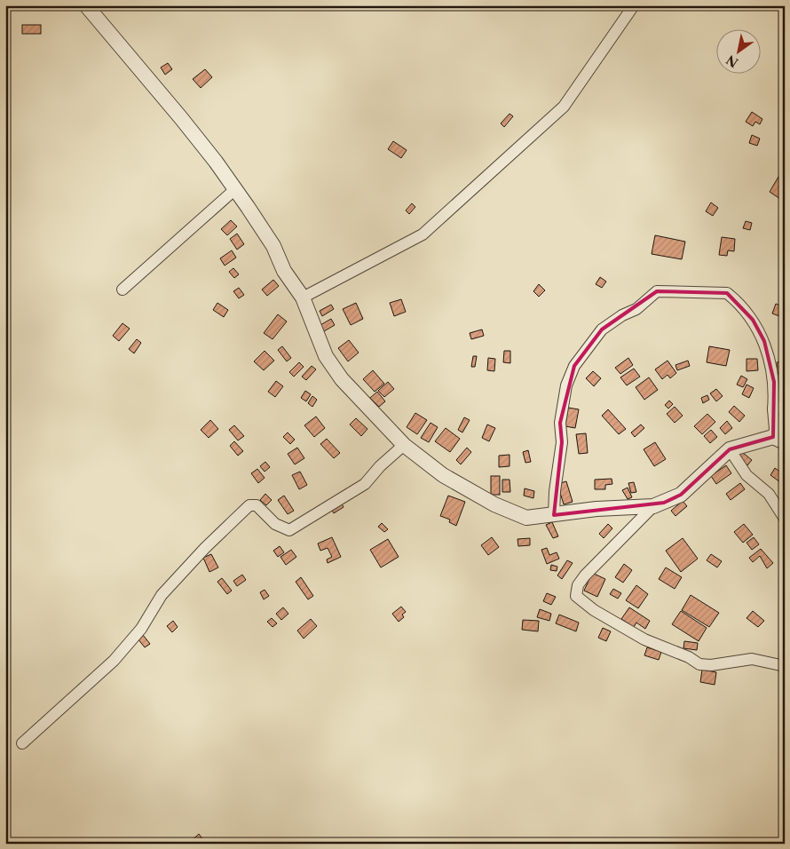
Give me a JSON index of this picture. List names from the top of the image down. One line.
{"north":"bottom left"}
